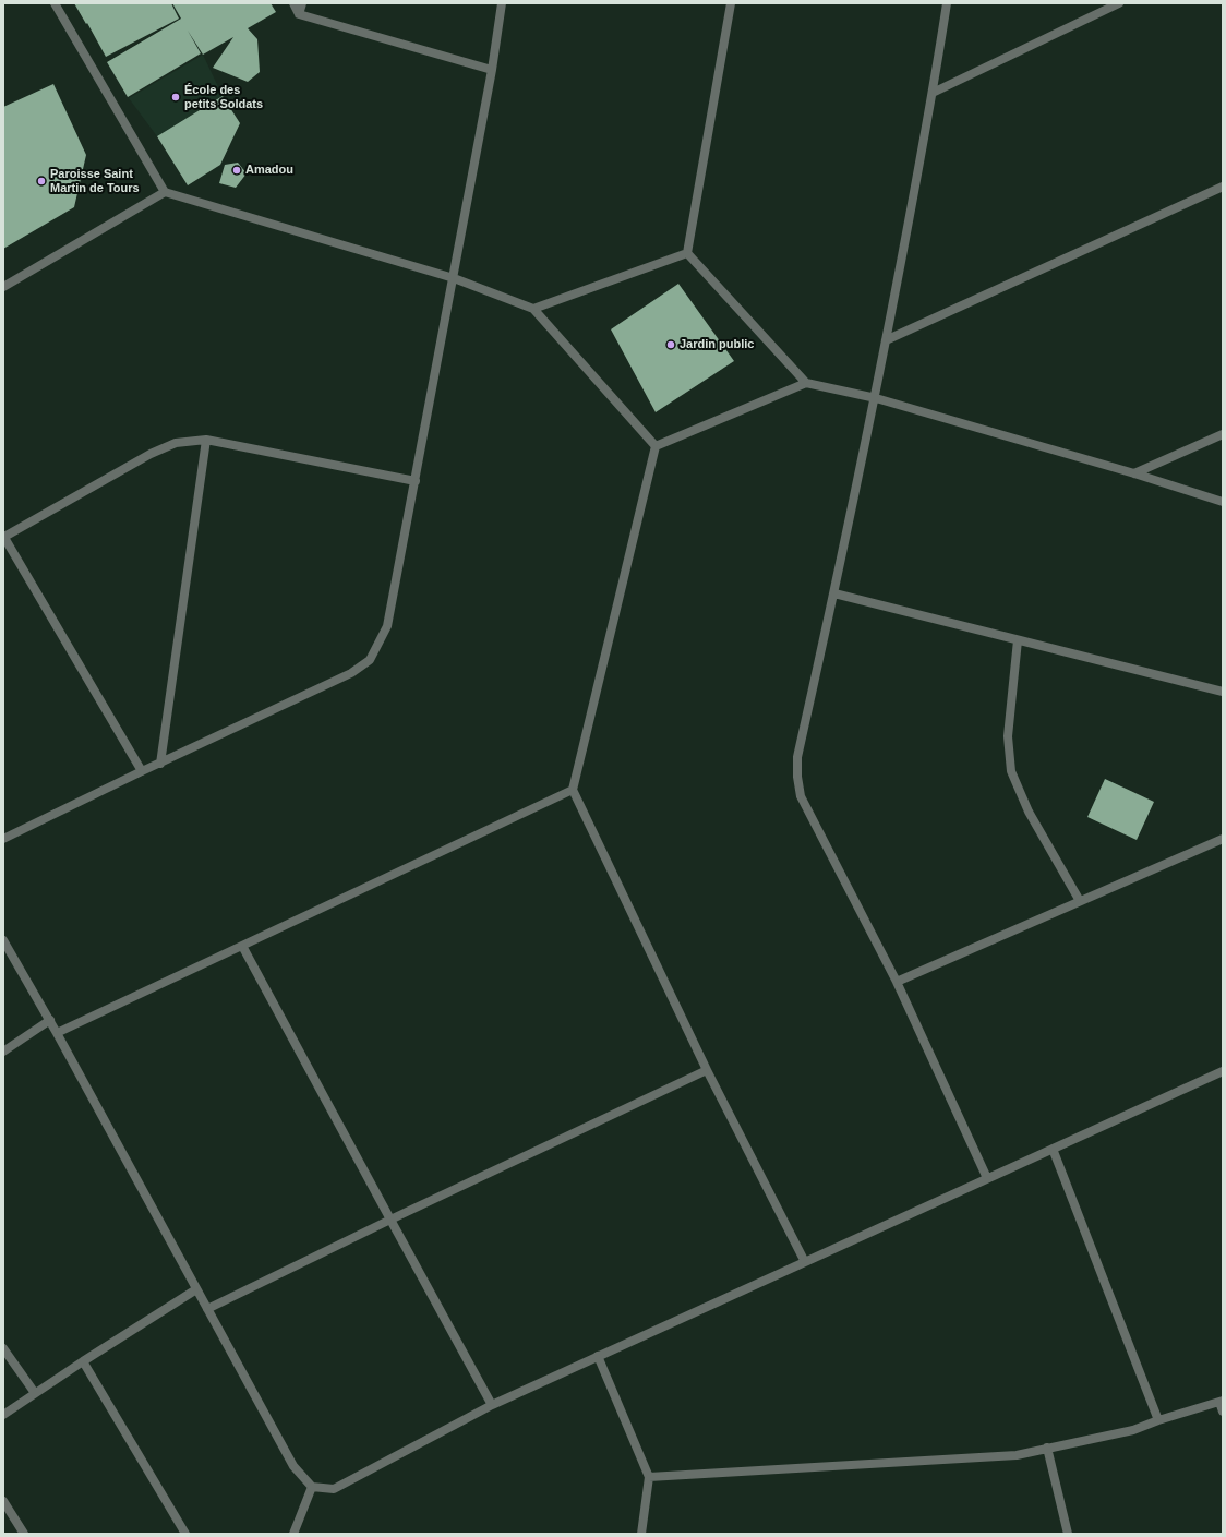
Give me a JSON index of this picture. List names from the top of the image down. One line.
{"places":["École des petits Soldats","Amadou","Paroisse Saint Martin de Tours","Jardin public"]}
